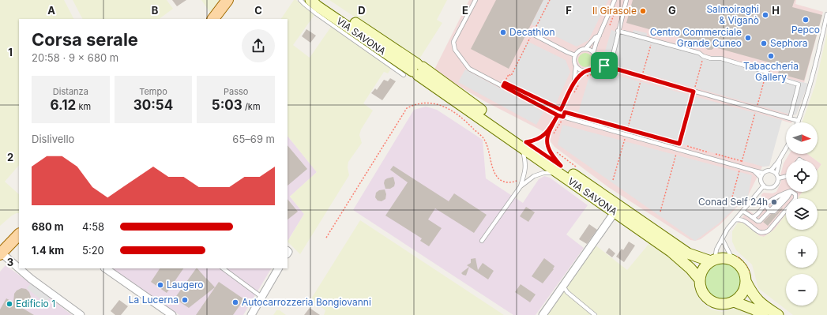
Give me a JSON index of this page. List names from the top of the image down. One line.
{"streets":{"street":["VIA SAVONA"]},"places":["Il Girasole","Salmoiraghi & Viganò","Pepco","Decathlon","Centro Commerciale Grande Cuneo","Sephora","Tabaccheria Gallery","Conad Self 24h","Laugero","La Lucerna","Autocarrozzeria Bongiovanni","Edificio 1"],"north":"right","page":{"heading":["Corsa serale","20:58 · 9 × 680 m"],"stats":[["Distanza","6.12 km"],["Tempo","30:54"],["Passo","5:03 /km"]],"map_buttons":["+","−"],"chart":["Dislivello","65–69 m"],"list":[{"name":"680 m","note":"4:58"},{"name":"1.4 km","note":"5:20"}]},"grid":{"columns":["A","B","C","D","E","F","G","H"],"rows":["1","2","3"]}}
